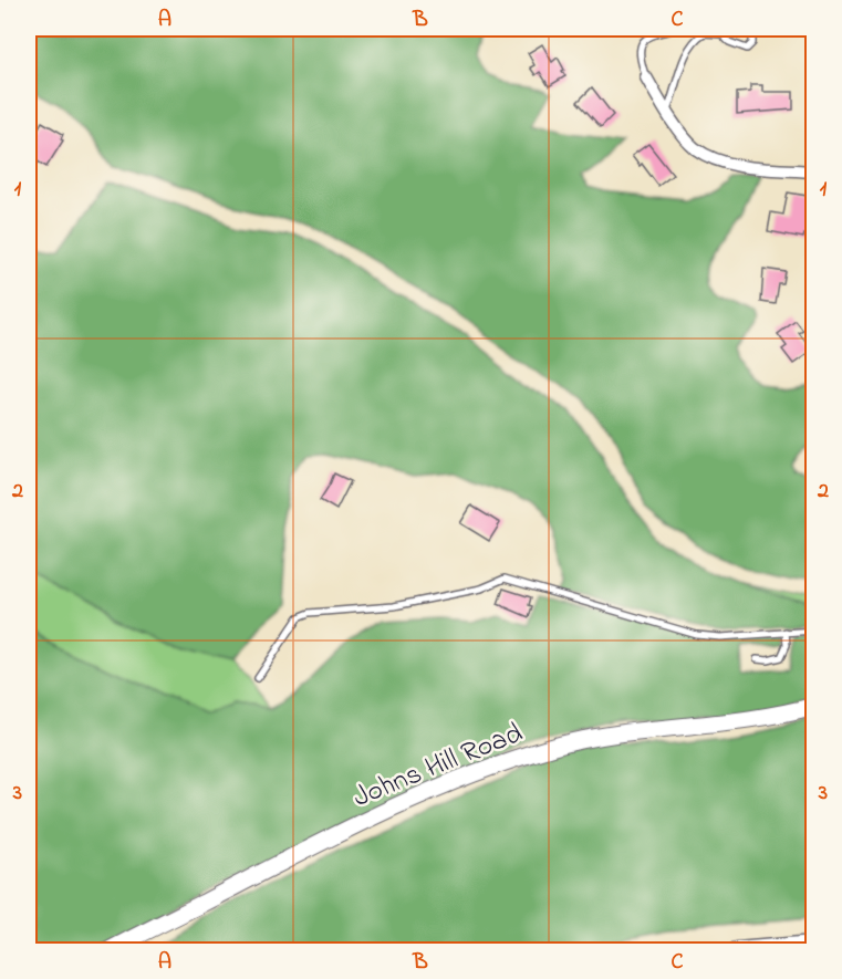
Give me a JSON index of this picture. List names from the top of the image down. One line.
{"streets":{"main road":["Johns Hill Road"]},"grid":{"columns":["A","B","C"],"rows":["1","2","3"]}}
